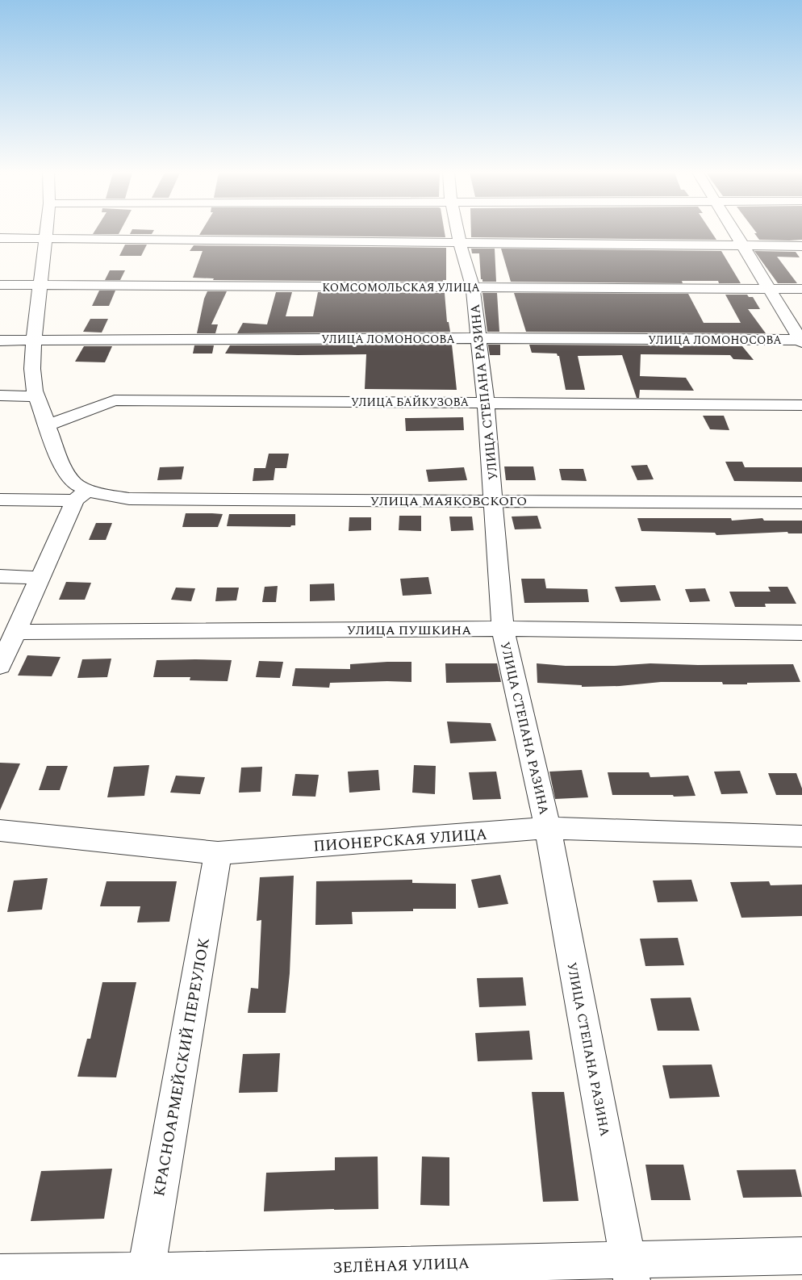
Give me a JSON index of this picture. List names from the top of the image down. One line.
{"streets":{"street":["КОМСОМОЛЬСКАЯ УЛИЦА","УЛИЦА ЛОМОНОСОВА","УЛИЦА СТЕПАНА РАЗИНА","УЛИЦА БАЙКУЗОВА","УЛИЦА МАЯКОВСКОГО","УЛИЦА ПУШКИНА","ПИОНЕРСКАЯ УЛИЦА","КРАСНОАРМЕЙСКИЙ ПЕРЕУЛОК","ЗЕЛЁНАЯ УЛИЦА"]},"crossings":[["КОМСОМОЛЬСКАЯ УЛИЦА","УЛИЦА СТЕПАНА РАЗИНА"],["УЛИЦА ЛОМОНОСОВА","УЛИЦА СТЕПАНА РАЗИНА"],["УЛИЦА СТЕПАНА РАЗИНА","УЛИЦА БАЙКУЗОВА"],["УЛИЦА СТЕПАНА РАЗИНА","УЛИЦА МАЯКОВСКОГО"],["УЛИЦА СТЕПАНА РАЗИНА","УЛИЦА ПУШКИНА"],["УЛИЦА СТЕПАНА РАЗИНА","ПИОНЕРСКАЯ УЛИЦА"],["УЛИЦА СТЕПАНА РАЗИНА","ЗЕЛЁНАЯ УЛИЦА"],["ПИОНЕРСКАЯ УЛИЦА","КРАСНОАРМЕЙСКИЙ ПЕРЕУЛОК"],["КРАСНОАРМЕЙСКИЙ ПЕРЕУЛОК","ЗЕЛЁНАЯ УЛИЦА"]]}
